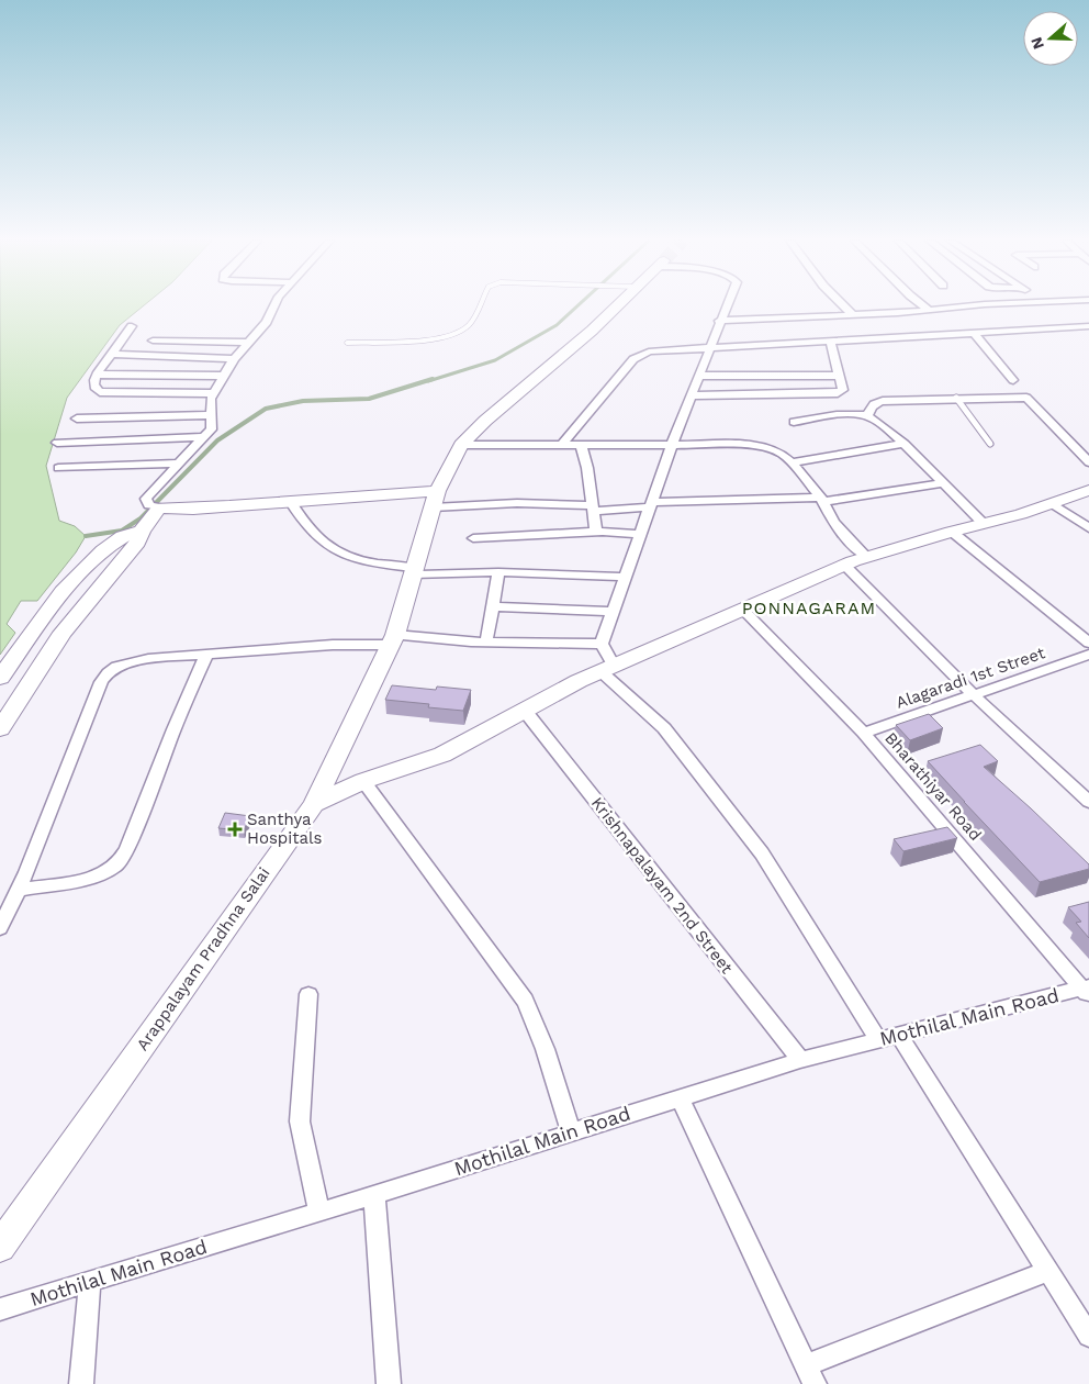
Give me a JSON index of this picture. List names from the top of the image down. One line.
{"streets":{"street":["Alagaradi 1st Street","Bharathiyar Road","Krishnapalayam 2nd Street","Arappalayam Pradhna Salai","Mothilal Main Road"]},"crossings":[["Alagaradi 1st Street","Bharathiyar Road"],["Bharathiyar Road","Mothilal Main Road"],["Krishnapalayam 2nd Street","Mothilal Main Road"]],"districts":["PONNAGARAM"],"places":{"health":["Santhya Hospitals"]},"north":"left"}
